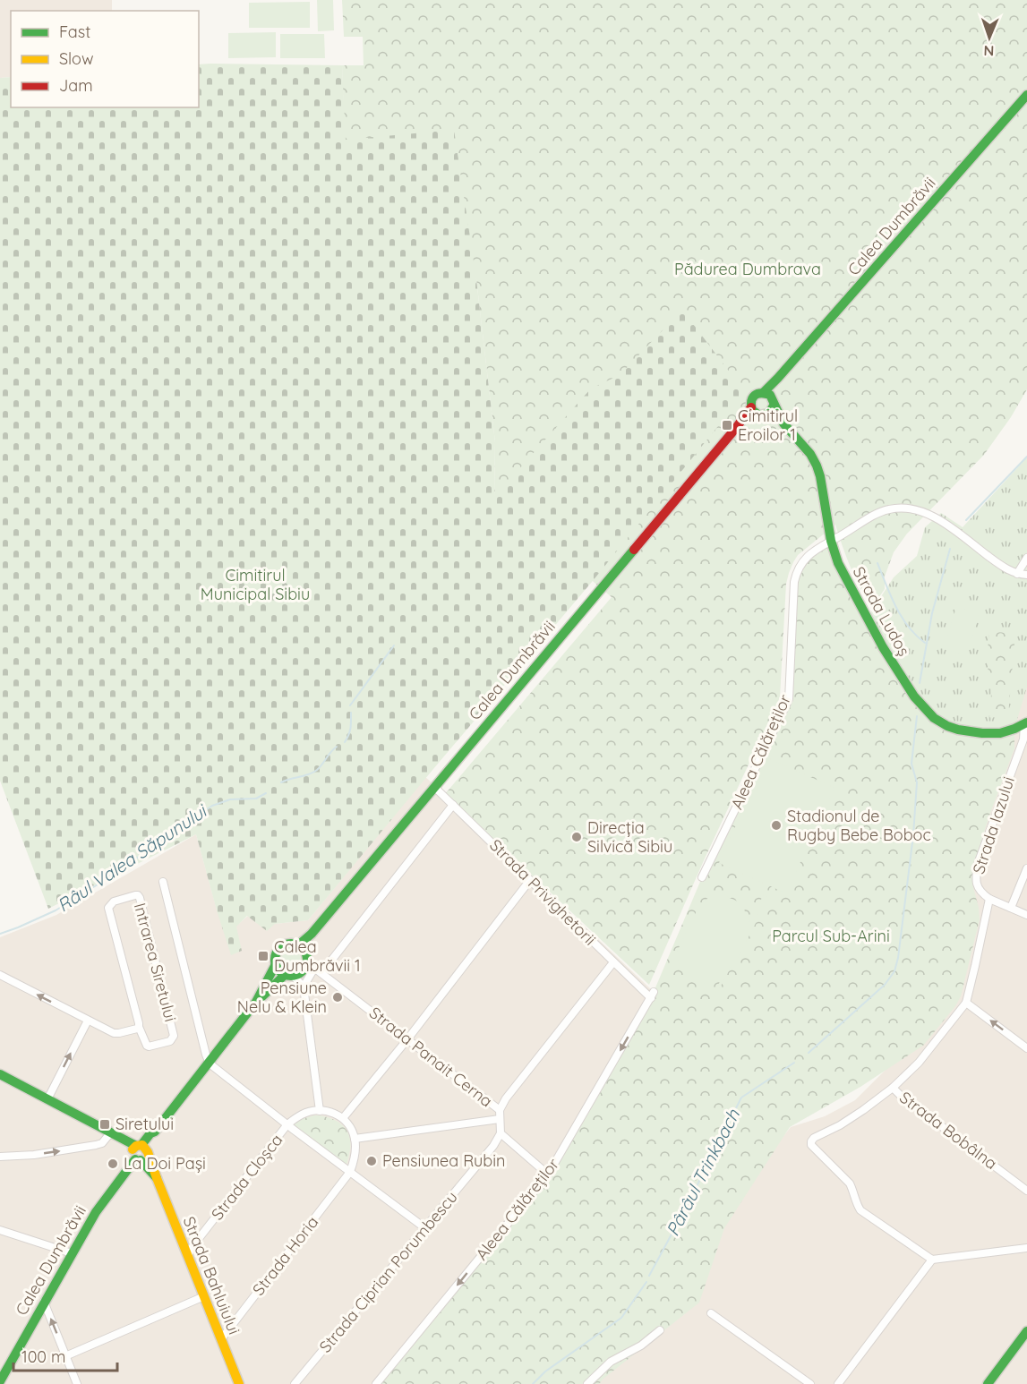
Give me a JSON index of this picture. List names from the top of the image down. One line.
{"streets":{"main road":["Calea Dumbrăvii","Strada Ludoș","Strada Bahluiului"],"street":["Aleea Călăreților","Strada Iazului","Strada Privighetorii","Intrarea Siretului","Strada Panait Cerna","Strada Bobâlna","Strada Cloșca","Strada Horia","Strada Ciprian Porumbescu"]},"crossings":[["Calea Dumbrăvii","Strada Ludoș"],["Calea Dumbrăvii","Strada Privighetorii"],["Calea Dumbrăvii","Strada Panait Cerna"],["Calea Dumbrăvii","Strada Bahluiului"],["Strada Ludoș","Aleea Călăreților"],["Strada Ludoș","Strada Iazului"],["Aleea Călăreților","Strada Privighetorii"],["Strada Iazului","Strada Bobâlna"],["Strada Panait Cerna","Strada Ciprian Porumbescu"],["Strada Cloșca","Strada Bahluiului"],["Strada Horia","Strada Bahluiului"]],"one_way":["Aleea Călăreților"],"water":["Râul Valea Săpunului","Pârâul Trinkbach"],"parks":["Pădurea Dumbrava","Cimitirul Municipal Sibiu","Parcul Sub-Arini"],"places":{"transit":["Cimitirul Eroilor 1","Calea Dumbrăvii 1","Siretului"],"other":["Stadionul de Rugby Bebe Boboc","Direcția Silvică Sibiu","Pensiune Nelu & Klein","Pensiunea Rubin","La Doi Pași"]},"legend":["Fast","Slow","Jam"],"scale_bar":"100 m","north":"bottom"}
